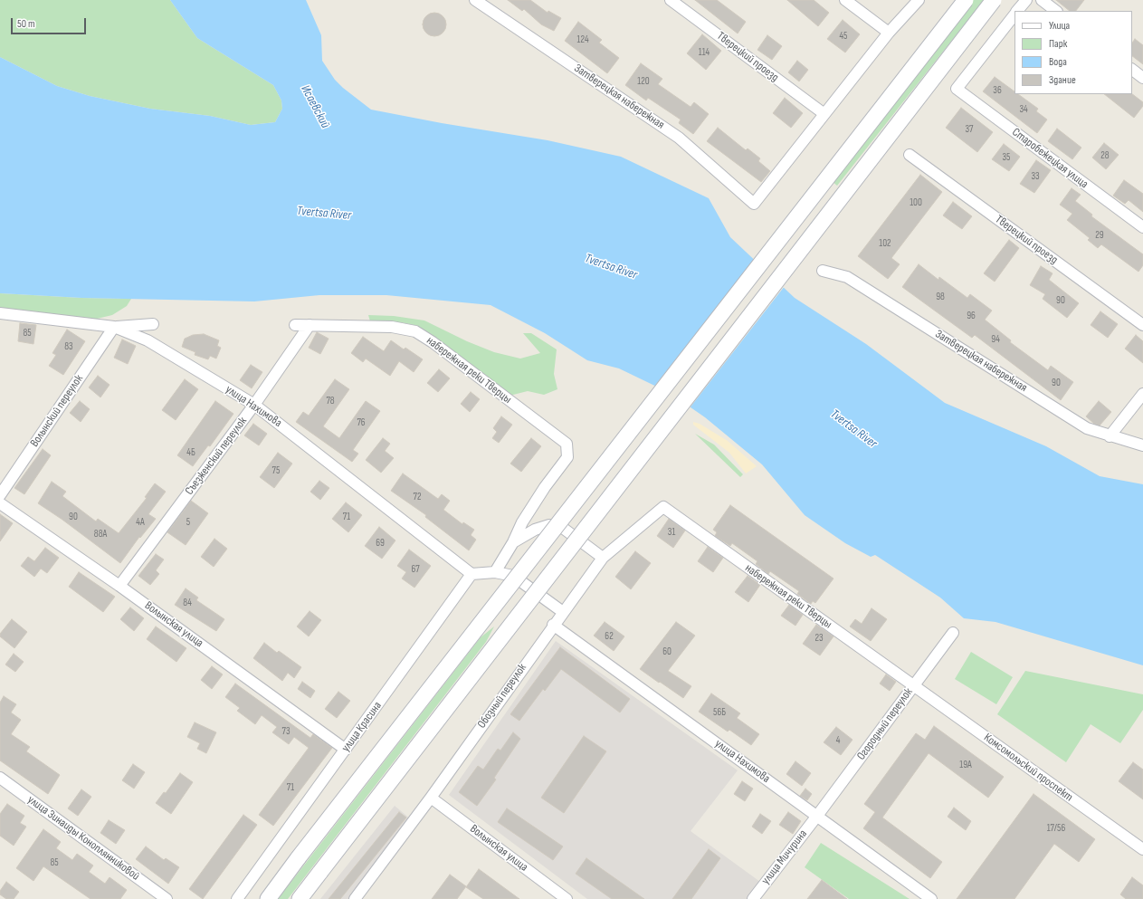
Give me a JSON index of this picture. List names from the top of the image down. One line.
{"streets":{"street":["Тверецкий проезд","Затверецкая набережная","Старобежецкая улица","набережная реки Тверцы","улица Нахимова","Волынский переулок","Съезженский переулок","Волынская улица","Обозный переулок","Огородный переулок","улица Красина","Комсомольский проспект","улица Зинаиды Коноплянниковой","улица Мичурина"]},"crossings":[["Тверецкий проезд","Затверецкая набережная"],["набережная реки Тверцы","Съезженский переулок"],["набережная реки Тверцы","Обозный переулок"],["набережная реки Тверцы","Огородный переулок"],["набережная реки Тверцы","Комсомольский проспект"],["улица Нахимова","Волынский переулок"],["улица Нахимова","Съезженский переулок"],["улица Нахимова","Обозный переулок"],["улица Нахимова","Огородный переулок"],["улица Нахимова","улица Красина"],["улица Нахимова","улица Мичурина"],["Съезженский переулок","Волынская улица"],["Волынская улица","Обозный переулок"],["Волынская улица","улица Красина"],["Огородный переулок","Комсомольский проспект"],["Огородный переулок","улица Мичурина"]],"water":["Исаевский","Tvertsa River"],"house_numbers":["45","124","114","120","36","34","37","28","35","33","100","29","102","98","90","96","85","94","83","90","78","76","4Б","75","72","90","71","4А","5","31","88А","69","67","84","62","23","60","56Б","73","4","19А","71","17/56","85"],"legend":["Улица","Парк","Вода","Здание"],"scale_bar":"50 m"}
